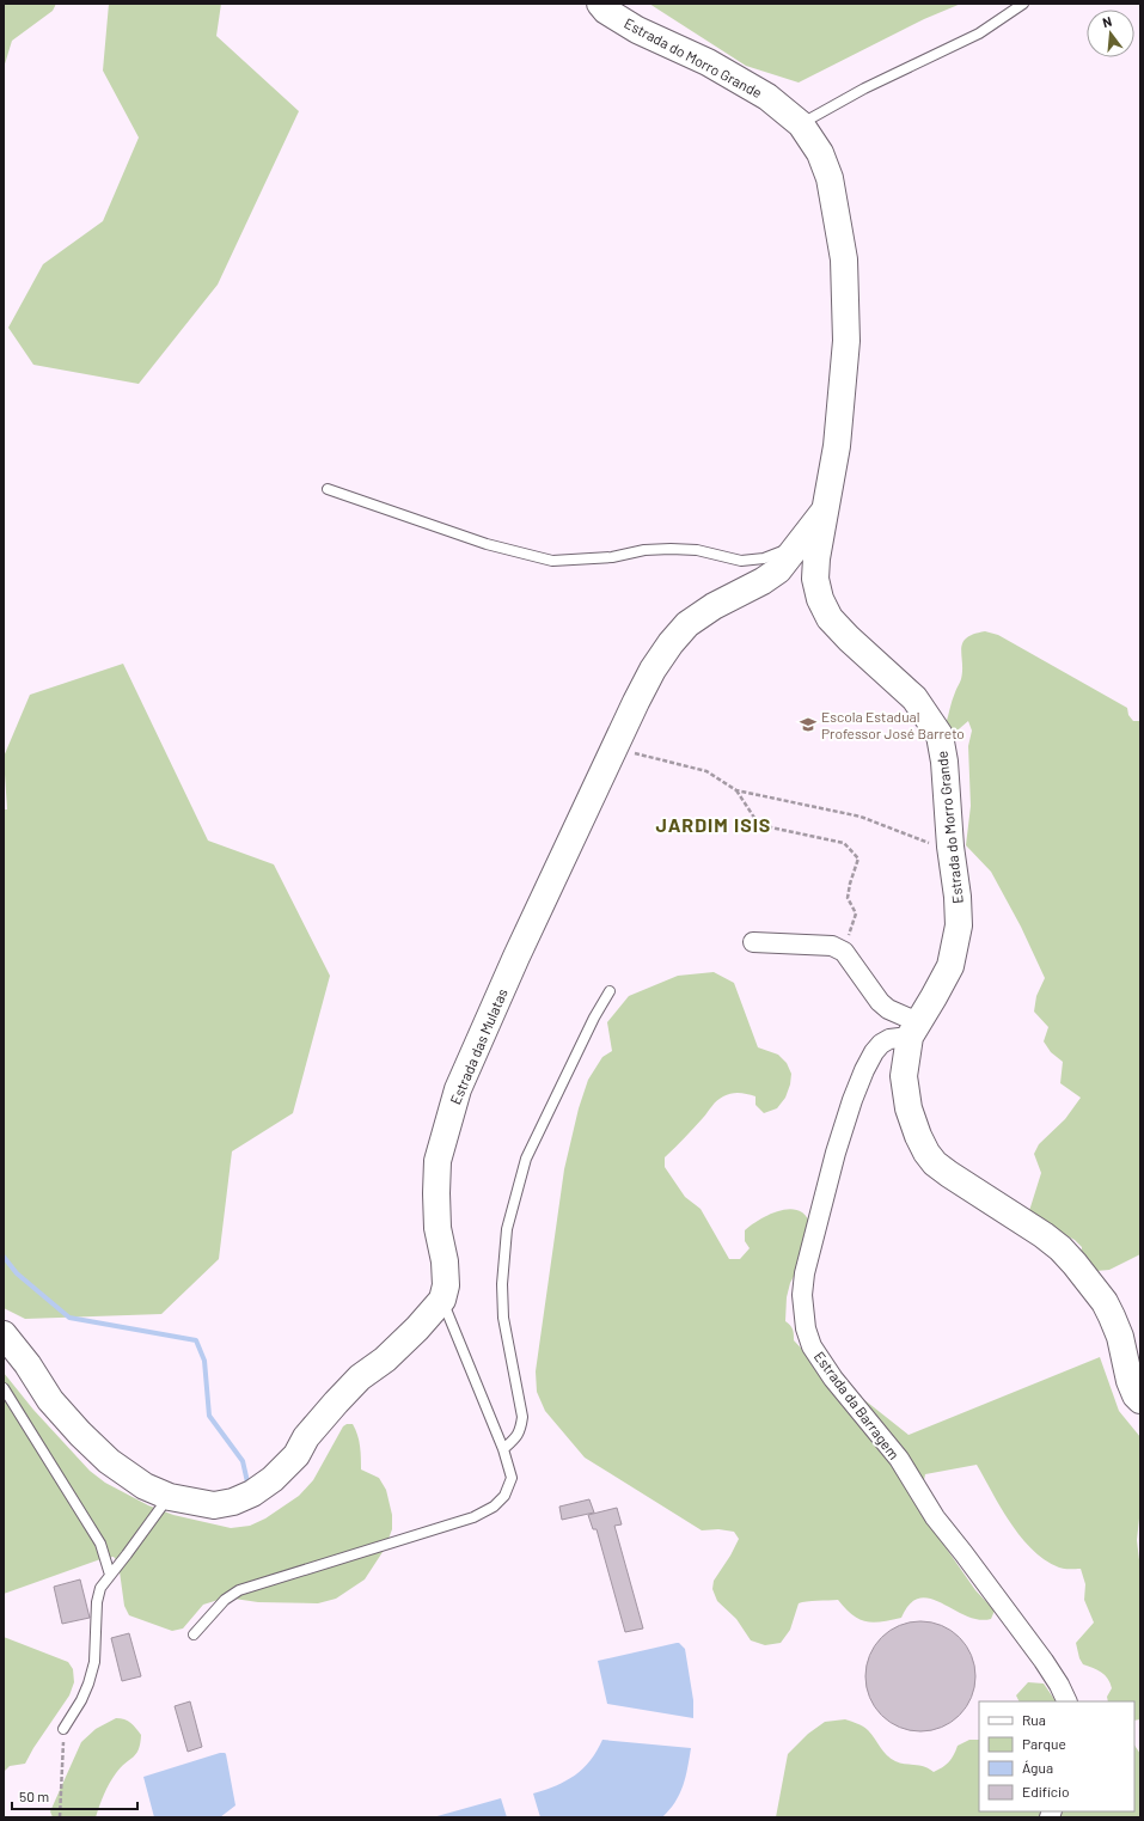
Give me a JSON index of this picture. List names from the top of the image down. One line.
{"streets":{"street":["Estrada do Morro Grande","Estrada das Mulatas","Estrada da Barragem"]},"crossings":[["Estrada do Morro Grande","Estrada das Mulatas"],["Estrada do Morro Grande","Estrada da Barragem"]],"districts":["JARDIM ISIS"],"places":{"school or university":["Escola Estadual Professor José Barreto"]},"legend":["Rua","Parque","Água","Edifício"],"scale_bar":"50 m","north":"top"}
